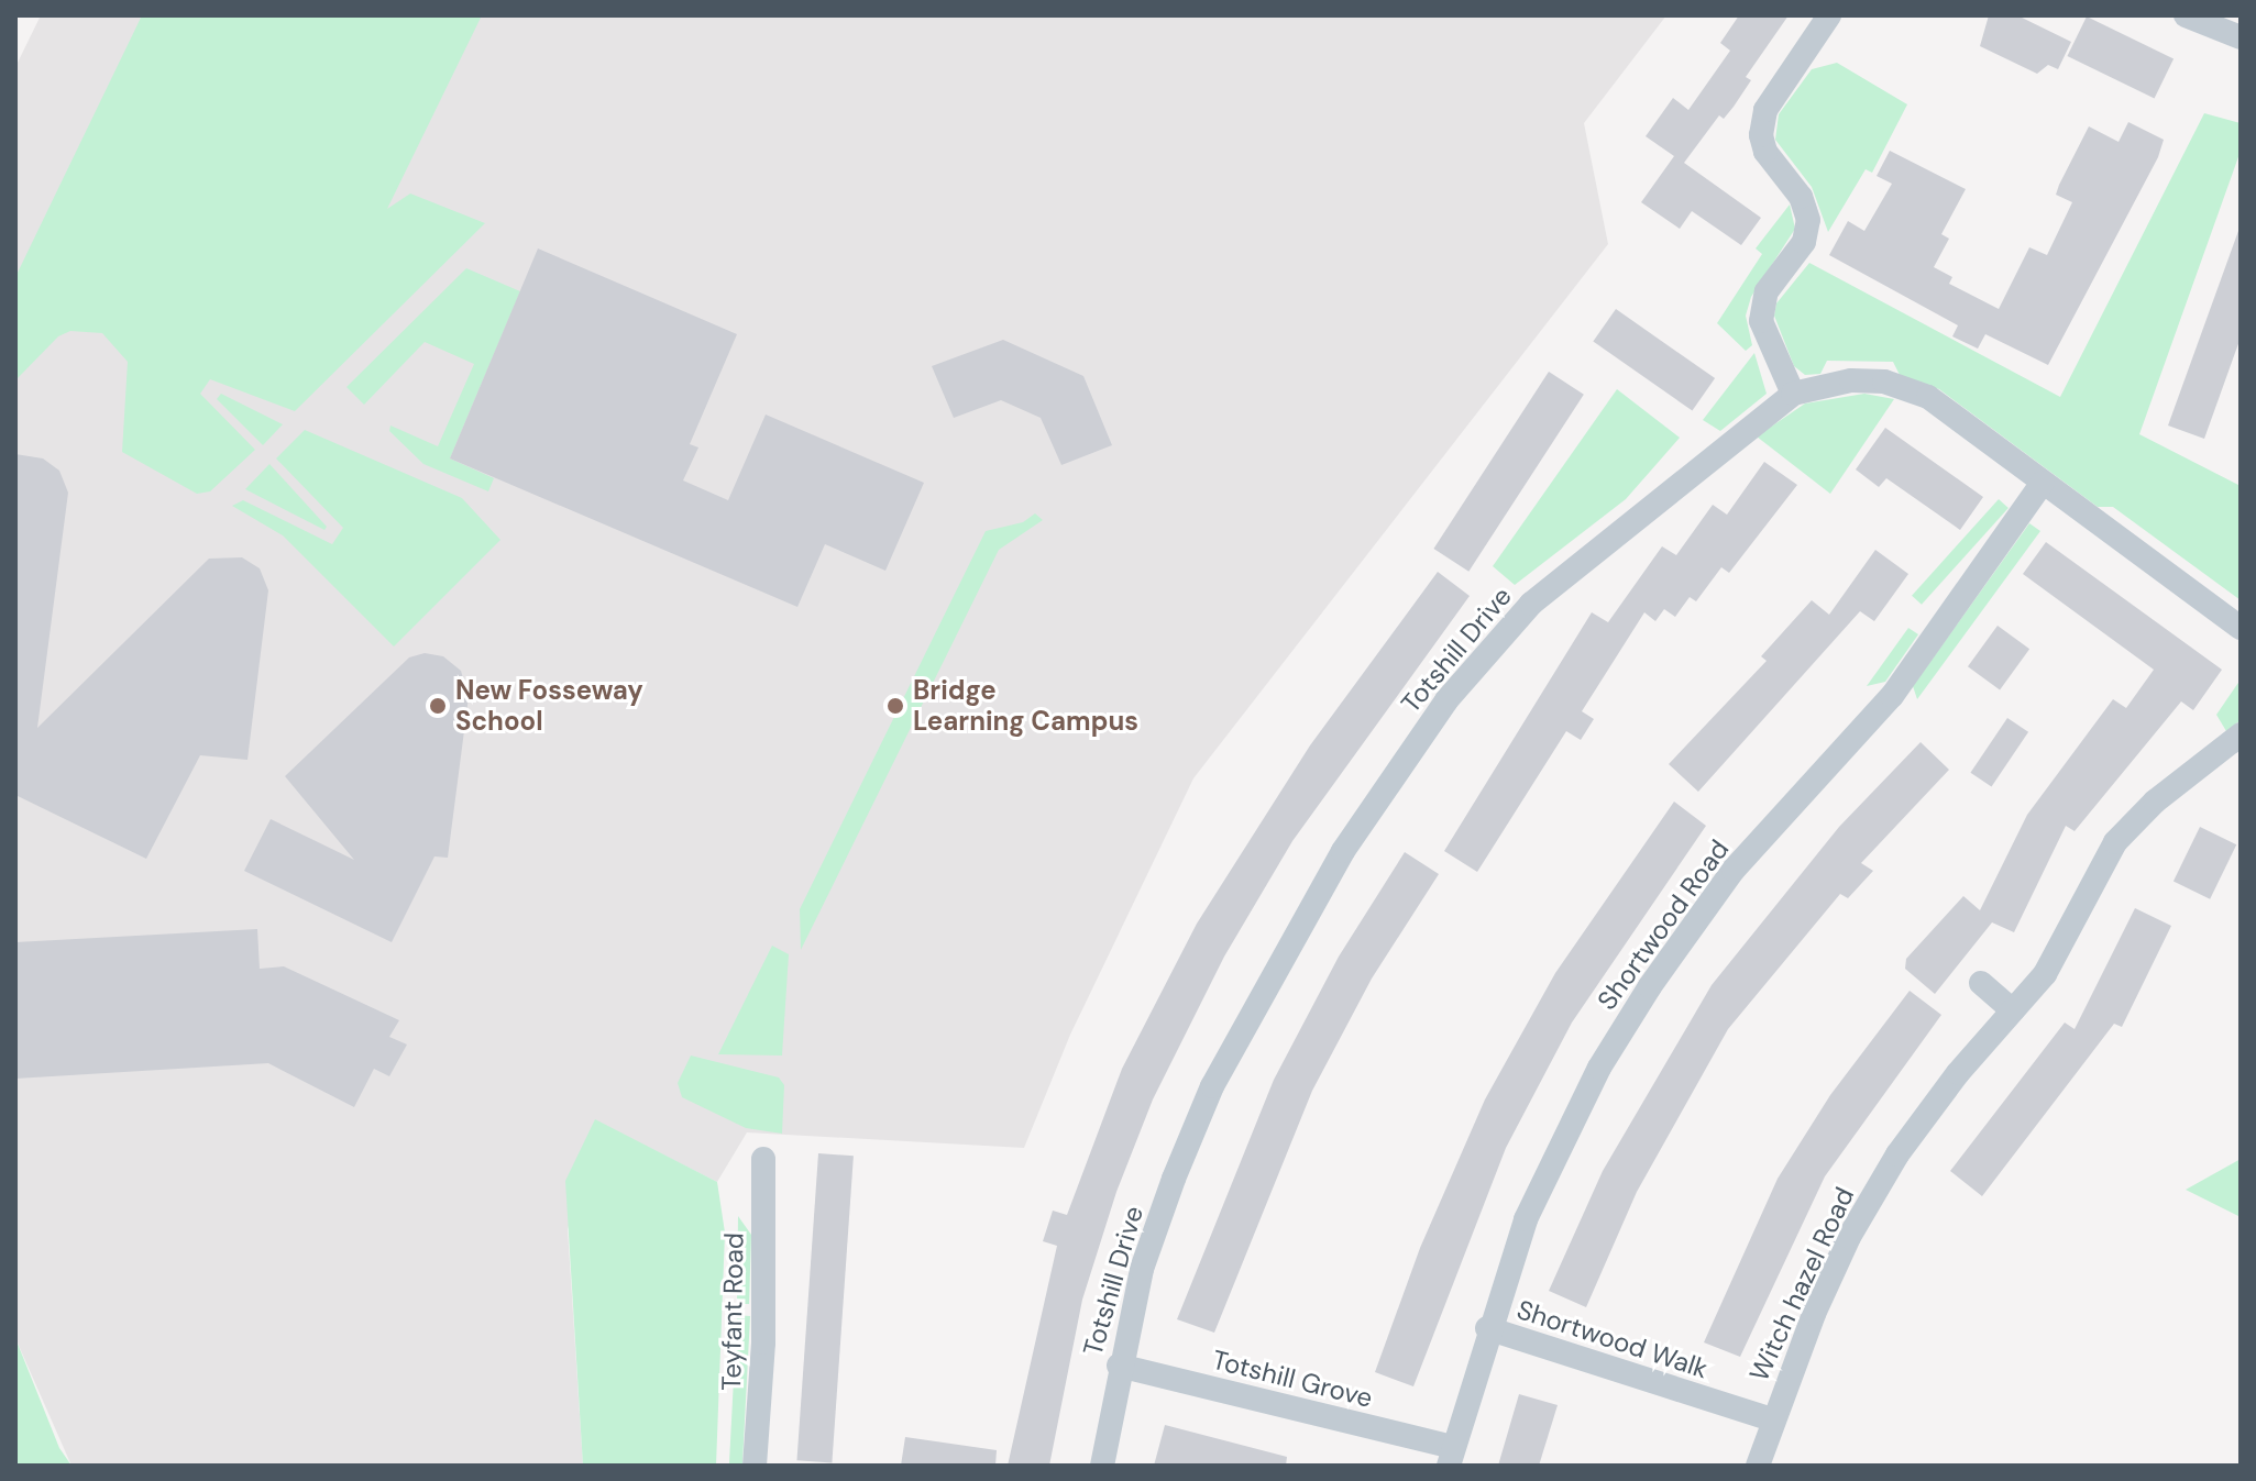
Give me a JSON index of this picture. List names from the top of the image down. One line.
{"streets":{"street":["Totshill Drive","Shortwood Road","Witch hazel Road","Teyfant Road","Shortwood Walk","Totshill Grove"]},"crossings":[["Totshill Drive","Shortwood Road"],["Totshill Drive","Totshill Grove"],["Shortwood Road","Shortwood Walk"],["Shortwood Road","Totshill Grove"],["Witch hazel Road","Shortwood Walk"]],"places":["New Fosseway School","Bridge Learning Campus"]}
